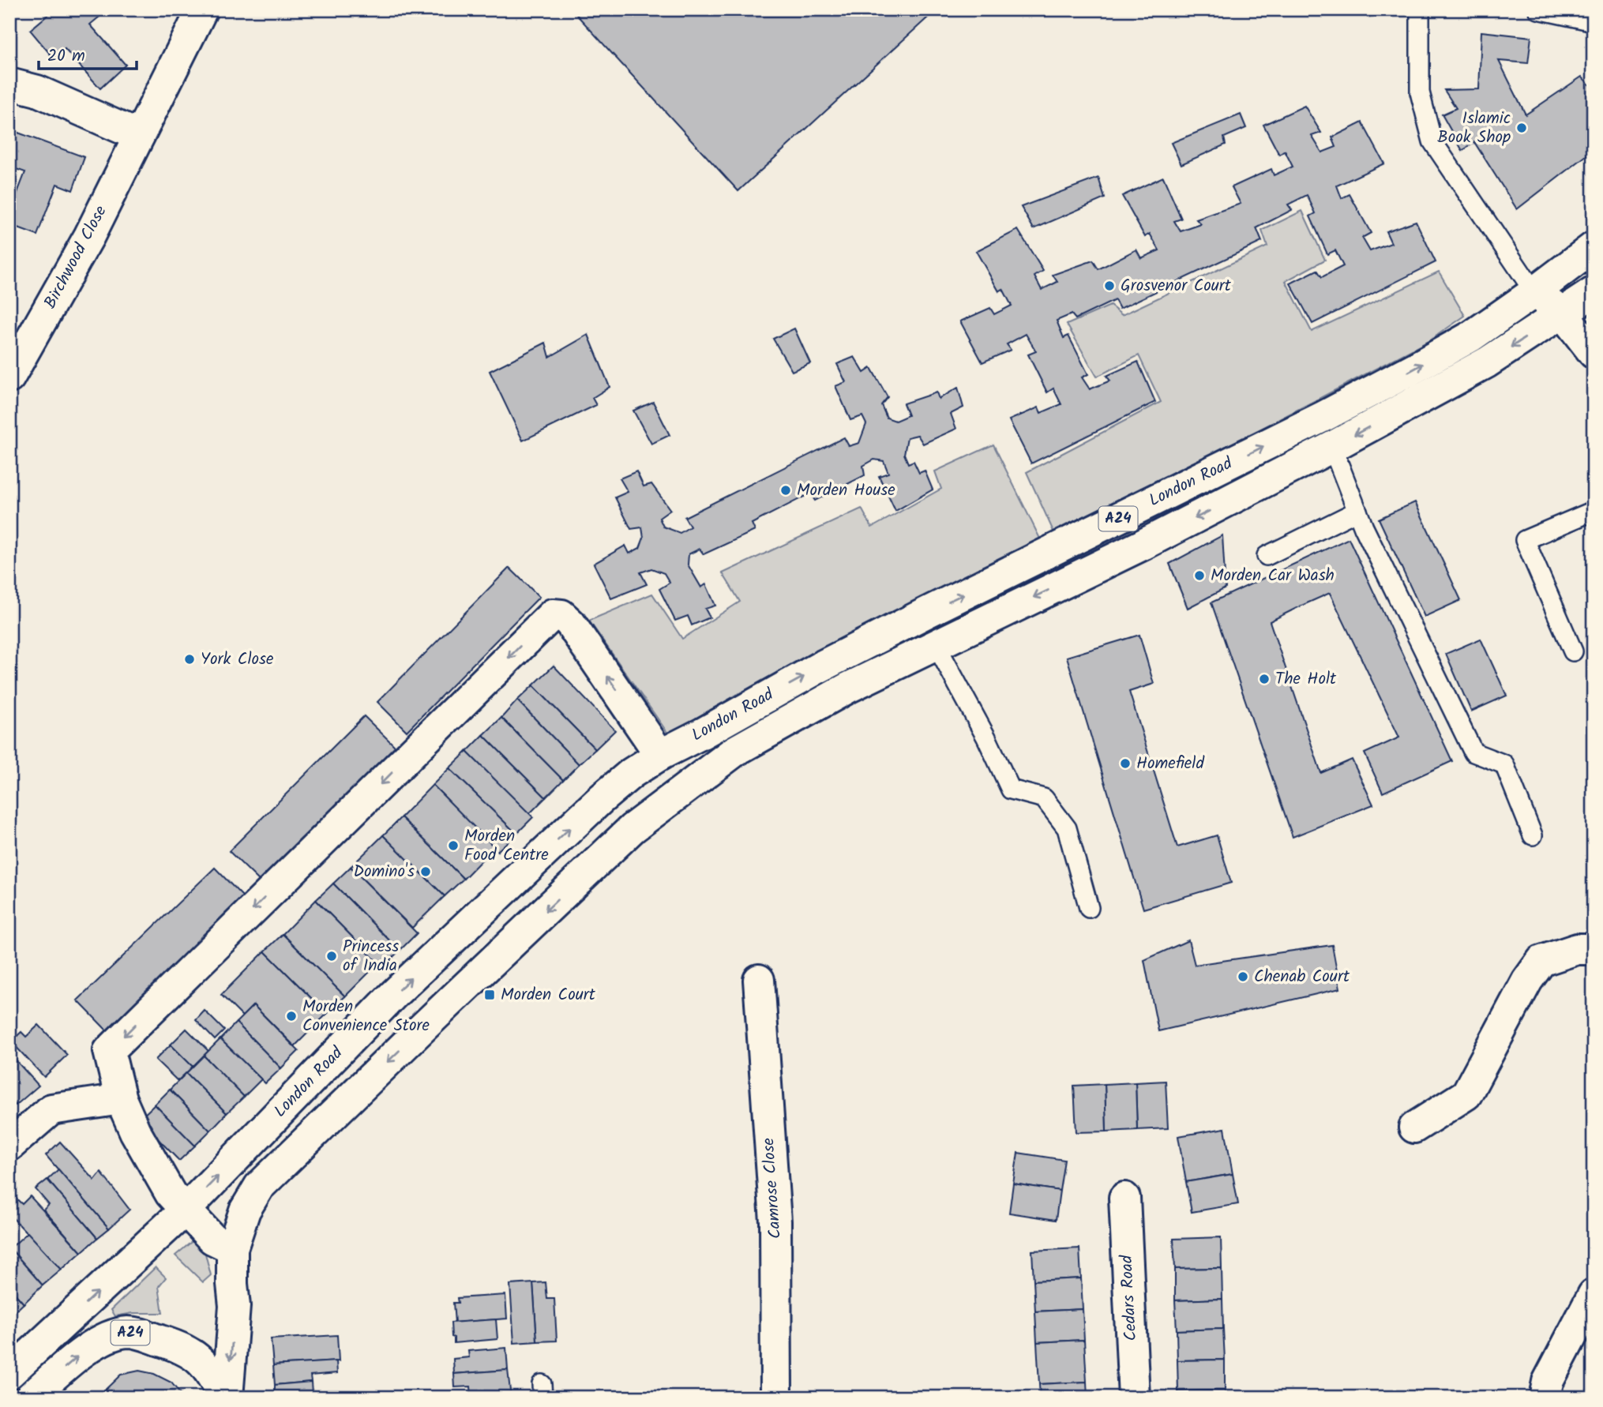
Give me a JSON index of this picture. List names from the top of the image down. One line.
{"streets":{"main road":["Birchwood Close","London Road","A24","Camrose Close","Cedars Road"]},"crossings":[["London Road","A24"]],"places":{"other":["Islamic Book Shop","Grosvenor Court","Morden House","Morden Car Wash","York Close","The Holt","Homefield","Morden Food Centre","Domino's","Princess of India","Chenab Court","Morden Convenience Store"],"transit":["Morden Court"]},"scale_bar":"20 m"}
